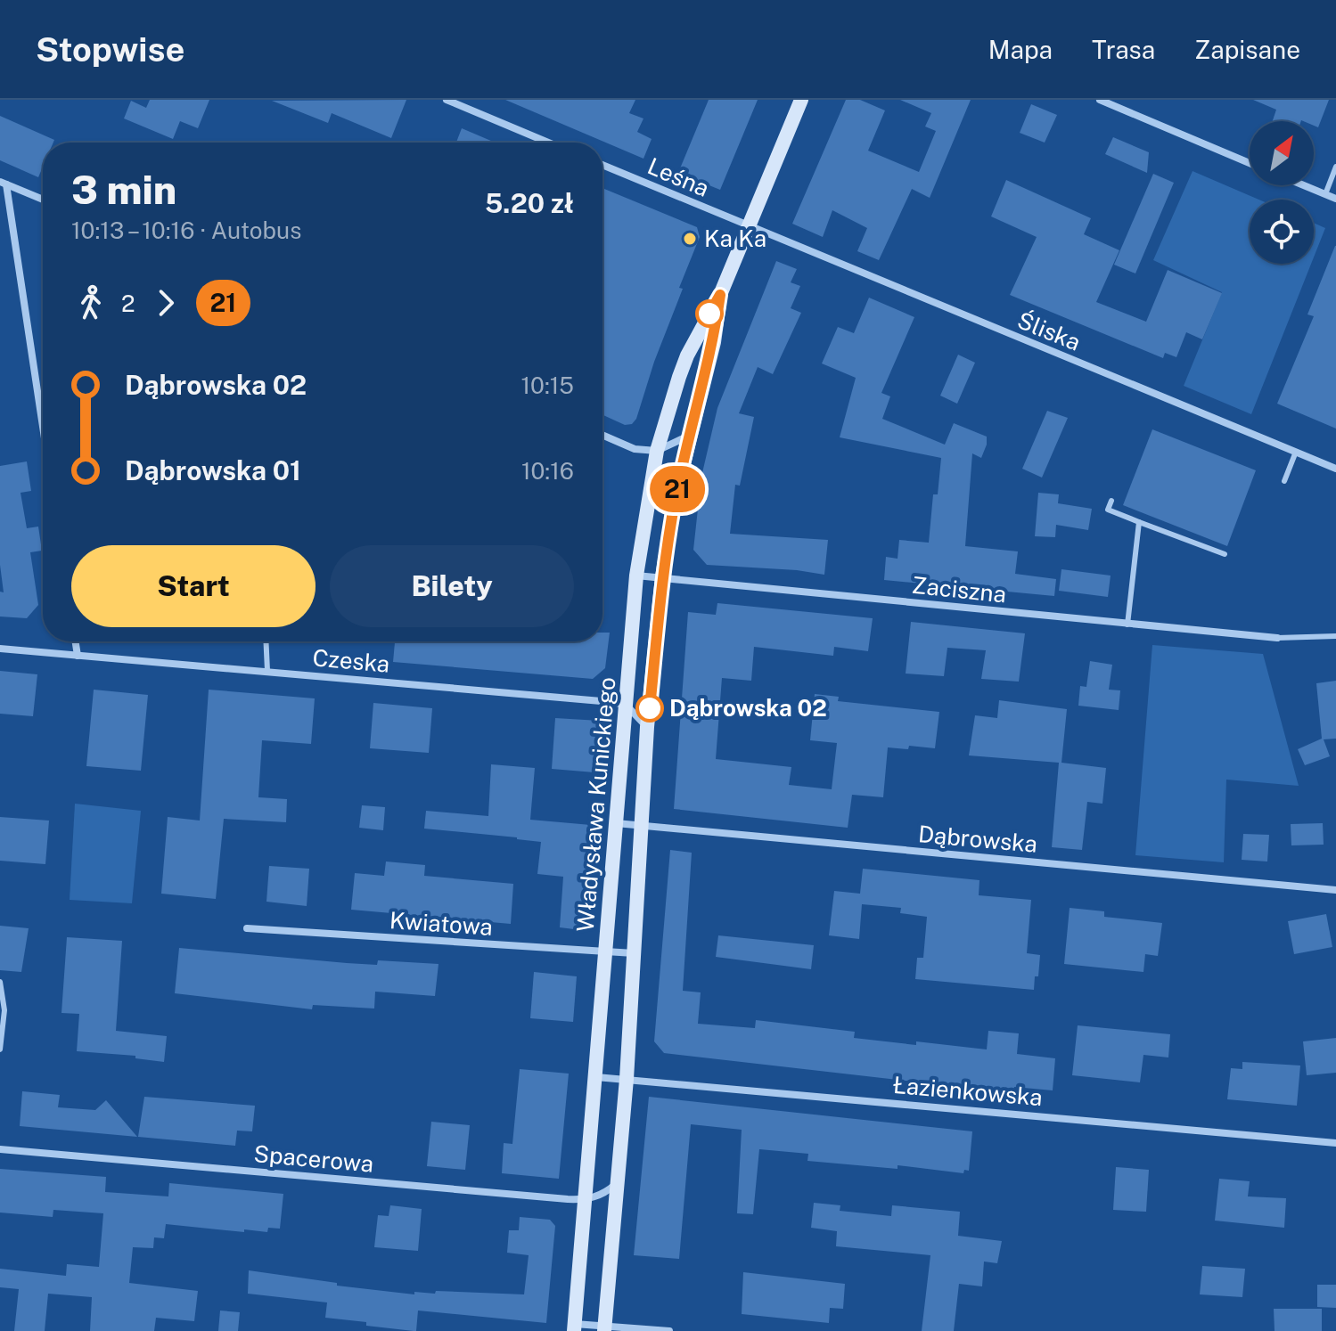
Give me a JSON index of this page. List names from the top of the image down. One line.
{"streets":{"main road":["Władysława Kunickiego"],"street":["Leśna","Śliska","Zaciszna","Czeska","Dąbrowska","Kwiatowa","Łazienkowska","Spacerowa"]},"crossings":[["Leśna","Śliska"],["Leśna","Władysława Kunickiego"],["Śliska","Władysława Kunickiego"],["Zaciszna","Władysława Kunickiego"],["Czeska","Władysława Kunickiego"],["Władysława Kunickiego","Dąbrowska"],["Władysława Kunickiego","Kwiatowa"],["Władysława Kunickiego","Łazienkowska"],["Władysława Kunickiego","Spacerowa"]],"places":["Ka Ka","Dąbrowska 02"],"lines":["bus line 21"],"north":"top right","page":{"header":"Stopwise","nav":["Mapa","Trasa","Zapisane"],"on_map":"21","heading":["3 min","10:13 – 10:16 · Autobus","5.20 zł"],"legs":["2","21"],"list":[{"name":"Dąbrowska 02","value":"10:15"},{"name":"Dąbrowska 01","value":"10:16"}],"buttons":["Start","Bilety"]}}
